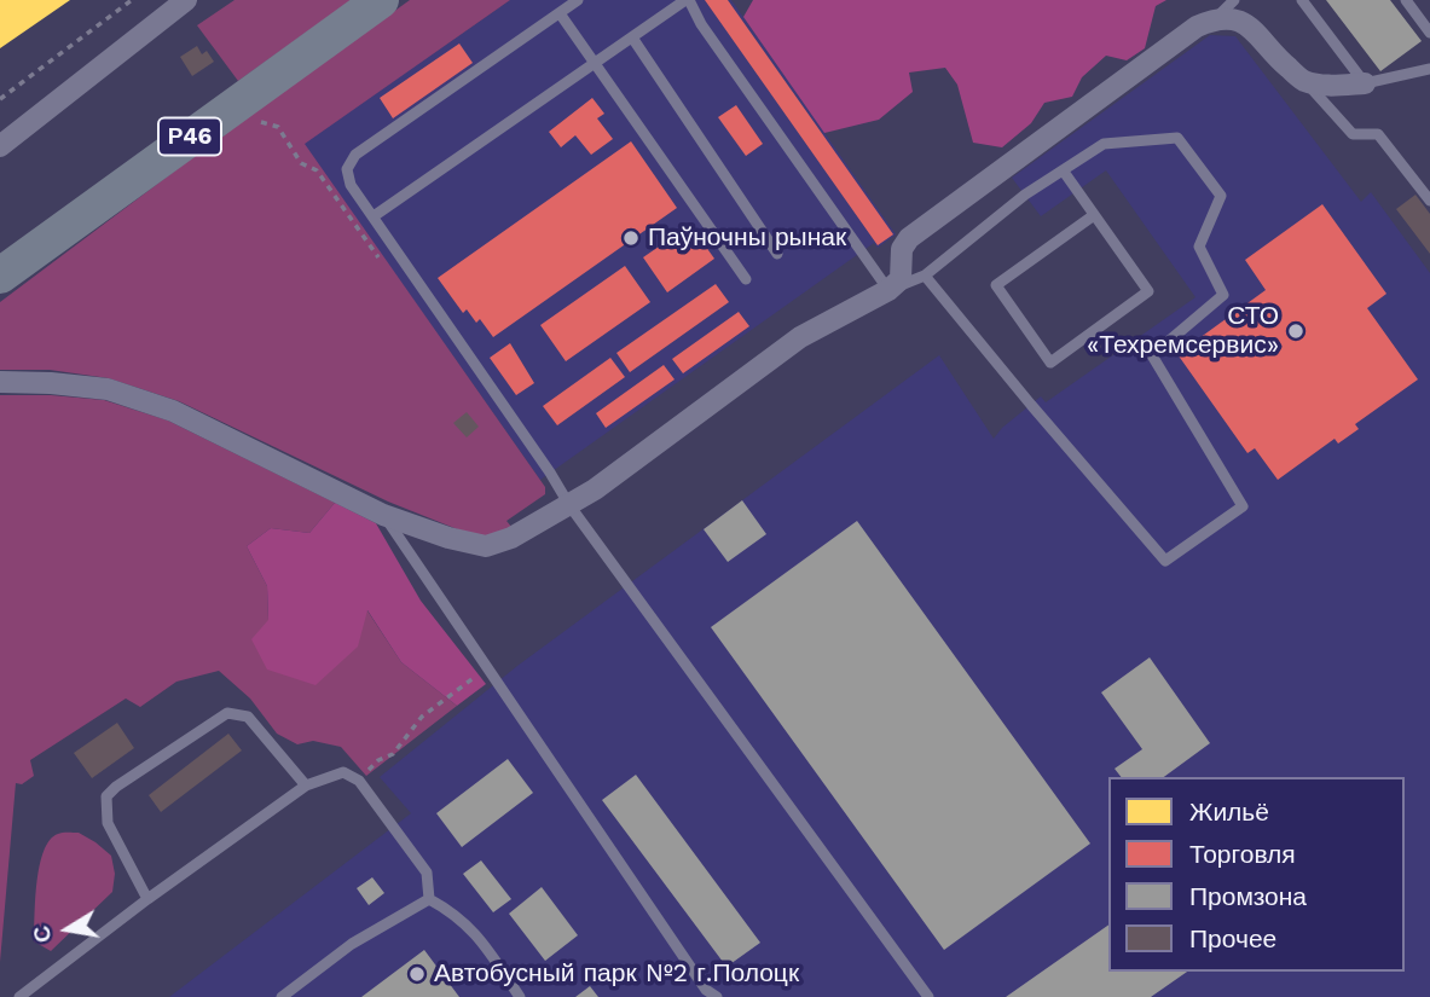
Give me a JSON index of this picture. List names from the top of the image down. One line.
{"streets":{"main road":["Р46"]},"places":["Паўночны рынак","СТО «Техремсервис»","Автобусный парк №2 г.Полоцк"],"legend":["Жильё","Торговля","Промзона","Прочее"],"north":"left"}
